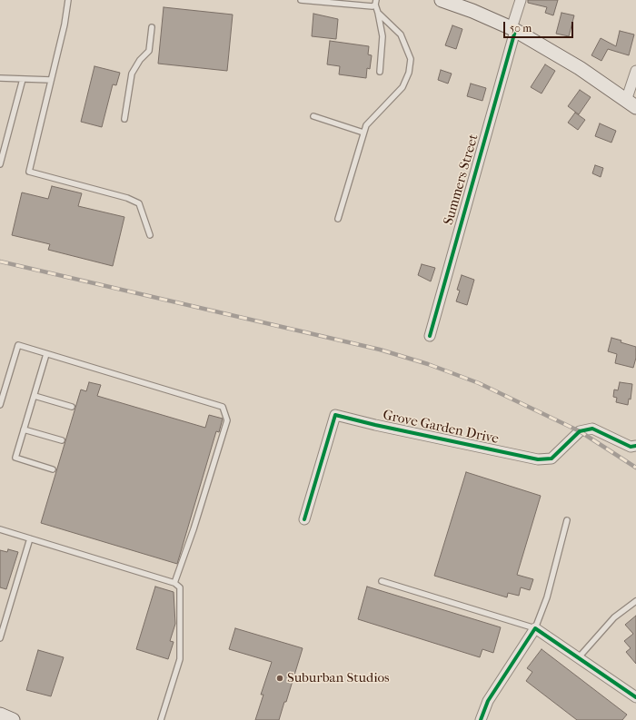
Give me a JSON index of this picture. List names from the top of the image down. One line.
{"streets":{"street":["Summers Street","Grove Garden Drive"]},"places":["Suburban Studios"],"scale_bar":"50 m"}
